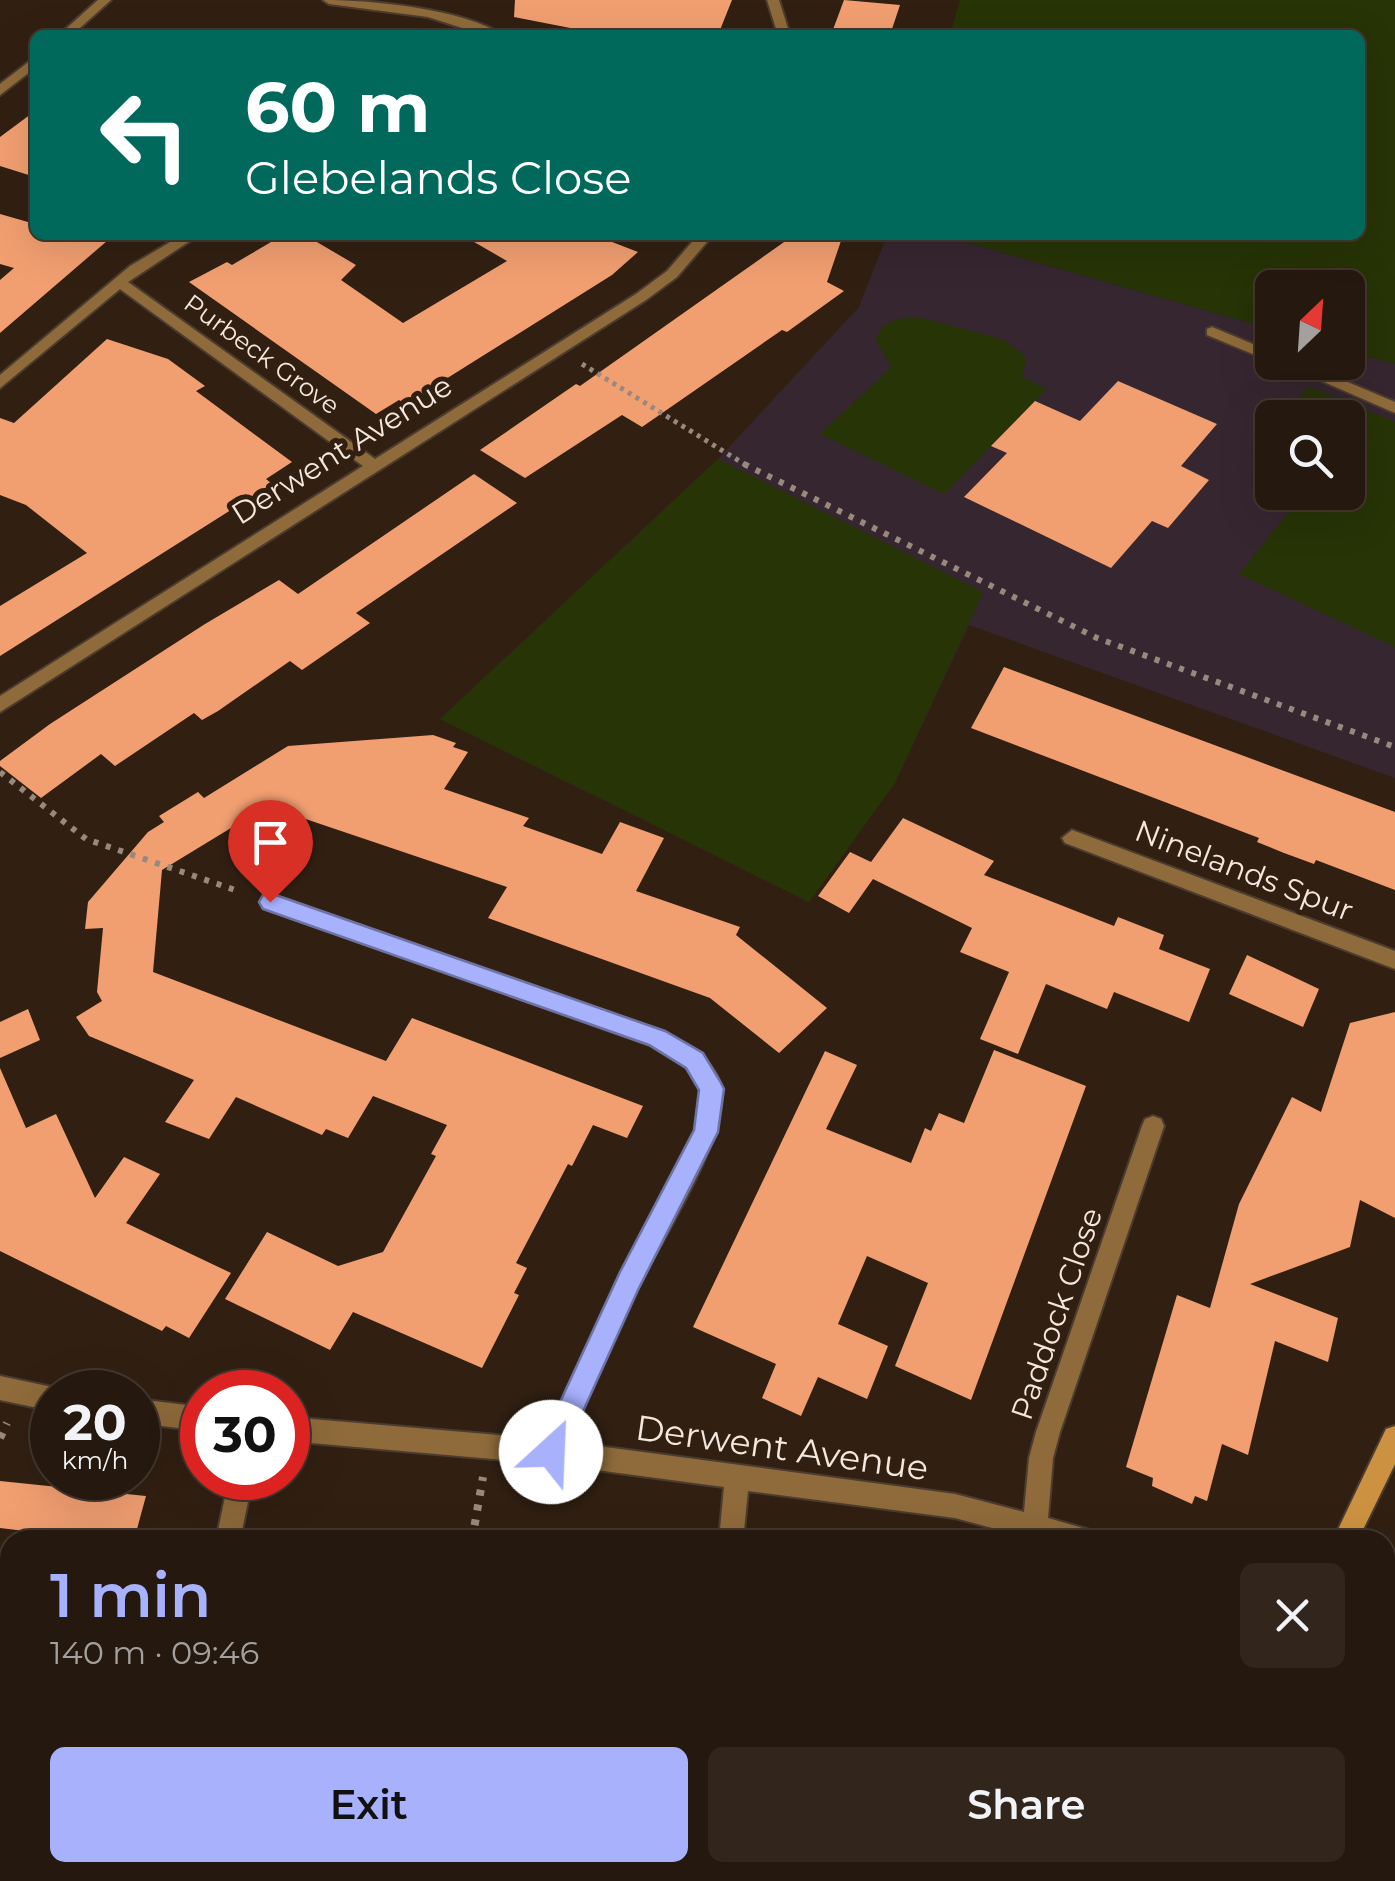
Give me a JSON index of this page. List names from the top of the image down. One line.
{"streets":{"street":["Purbeck Grove","Derwent Avenue","Ninelands Spur","Paddock Close"]},"crossings":[["Purbeck Grove","Derwent Avenue"],["Derwent Avenue","Paddock Close"]],"north":"top right","page":{"turn":["60 m","Glebelands Close"],"speed":"20 km/h","limit":"30","heading":["1 min","140 m · 09:46"],"buttons":["Exit","Share"]}}
